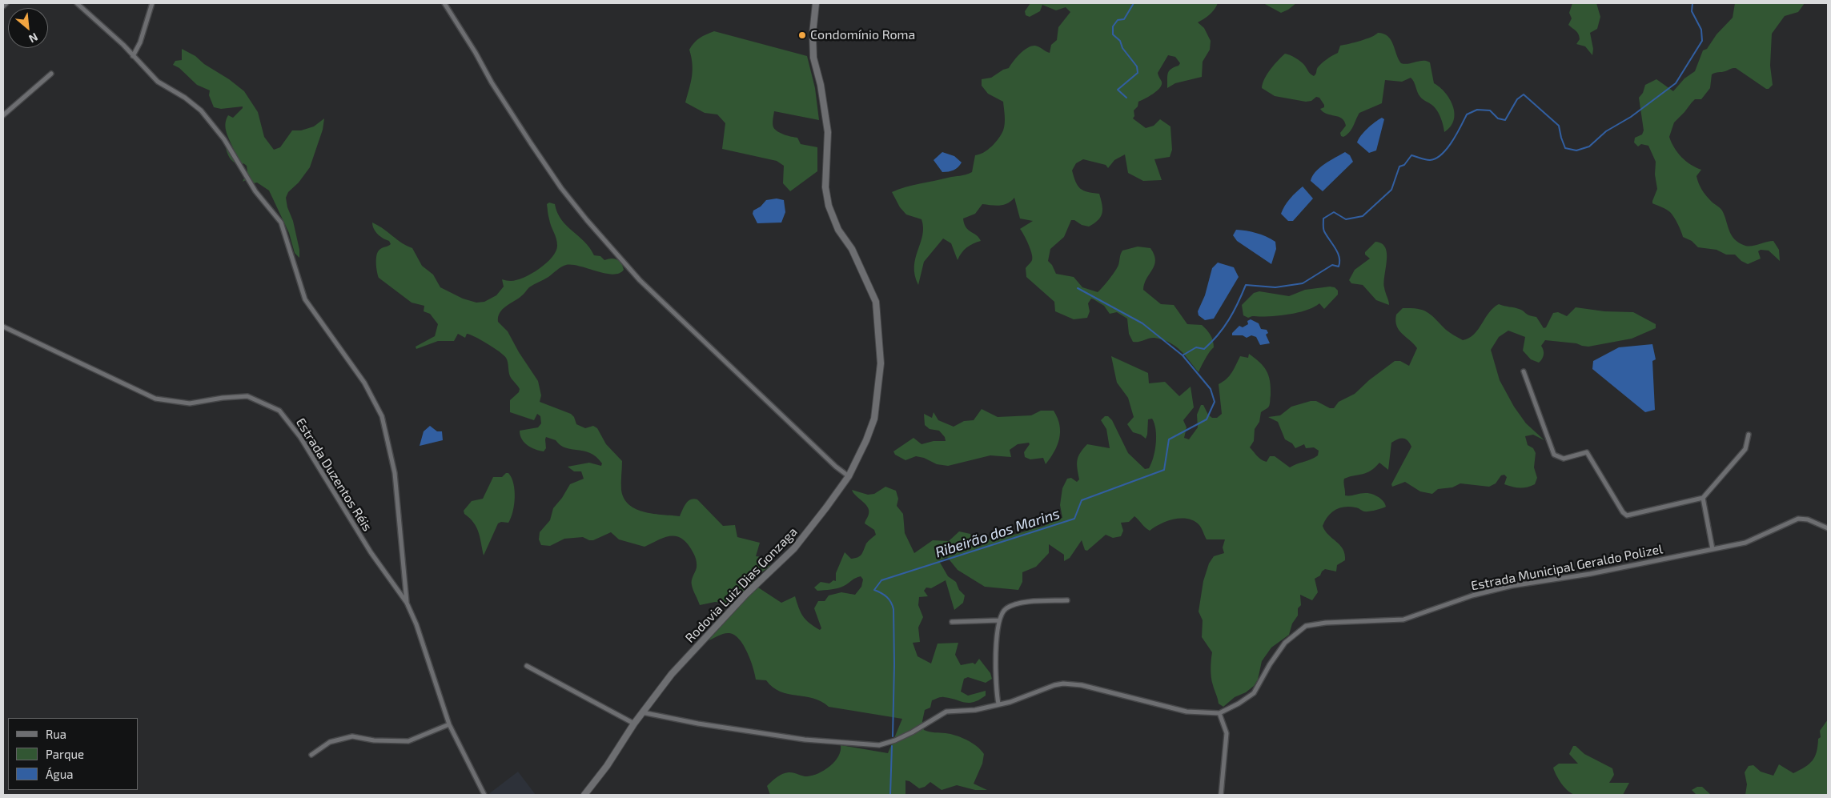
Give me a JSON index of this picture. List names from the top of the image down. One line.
{"streets":{"main road":["Rodovia Luiz Dias Gonzaga"],"street":["Estrada Duzentos Réis","Estrada Municipal Geraldo Polizel"]},"water":["Ribeirão dos Marins"],"places":["Condomínio Roma"],"legend":["Rua","Parque","Água"],"north":"bottom right"}
